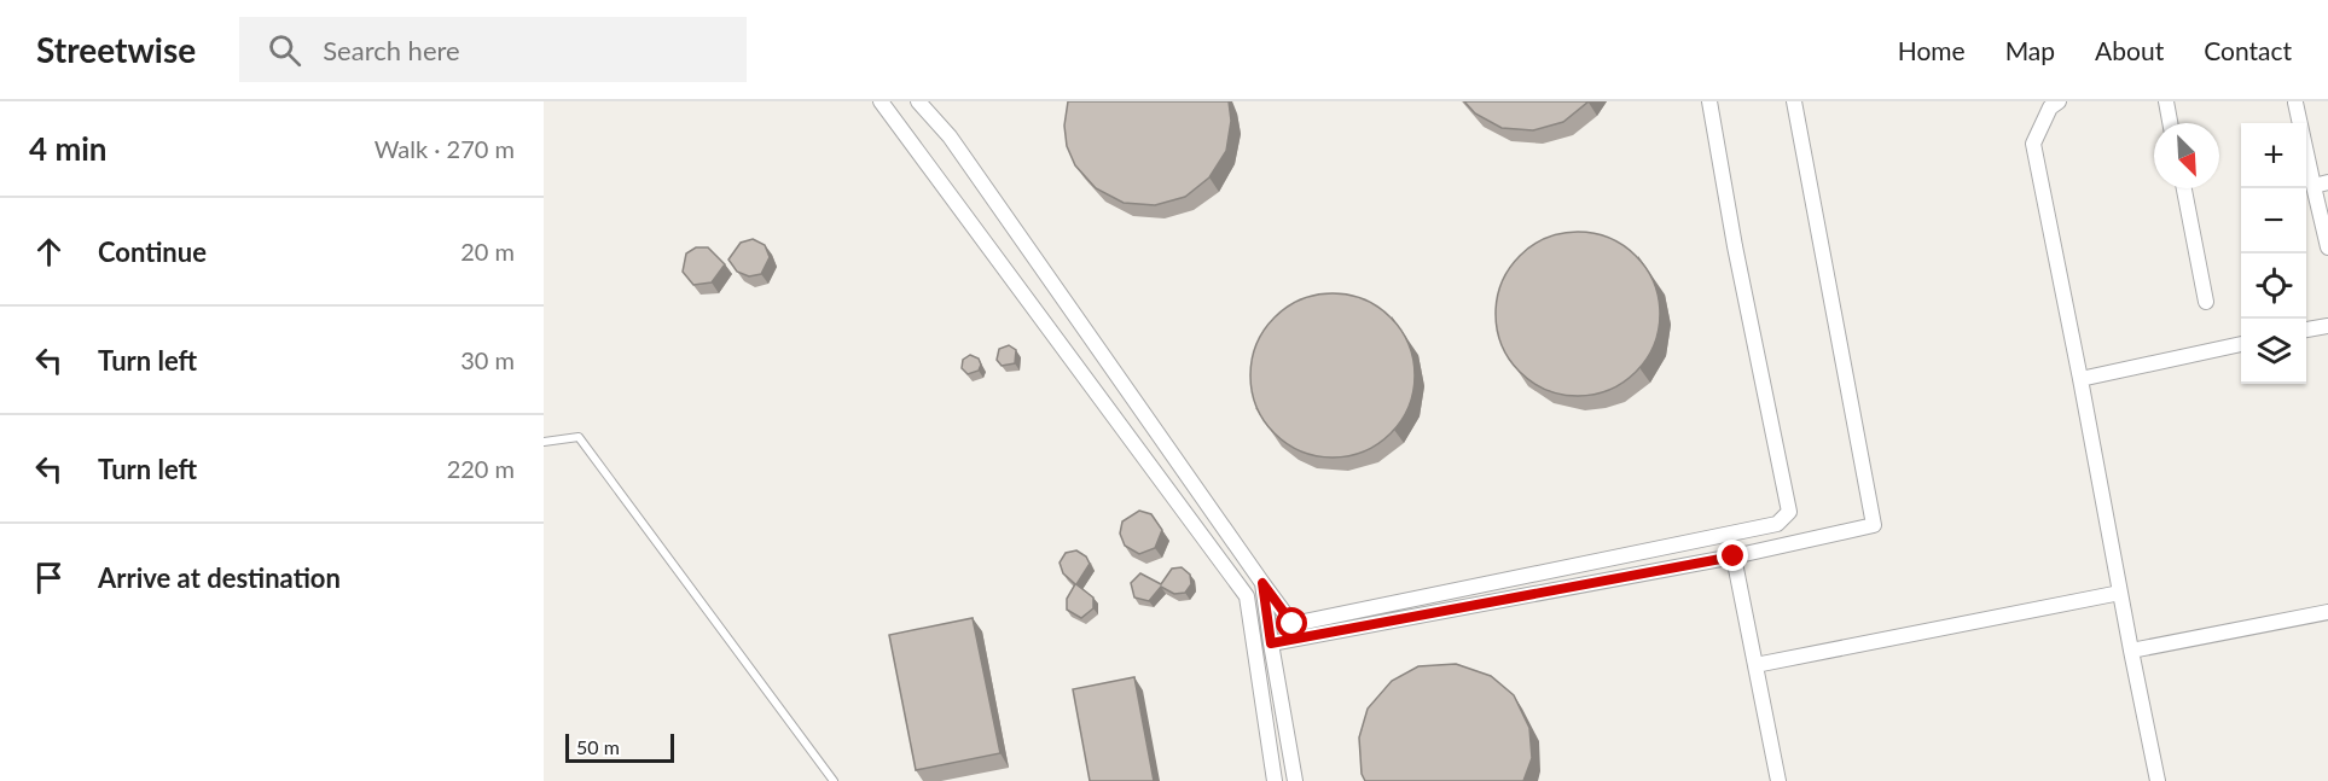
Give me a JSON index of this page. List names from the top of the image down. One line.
{"scale_bar":"50 m","north":"bottom right","page":{"header":"Streetwise","search":"Search here","nav":["Home","Map","About","Contact"],"heading":["4 min","Walk · 270 m"],"map_buttons":["+","−"],"list":[["Continue","20 m"],["Turn left","30 m"],["Turn left","220 m"],"Arrive at destination"],"scale":"50 m"}}
